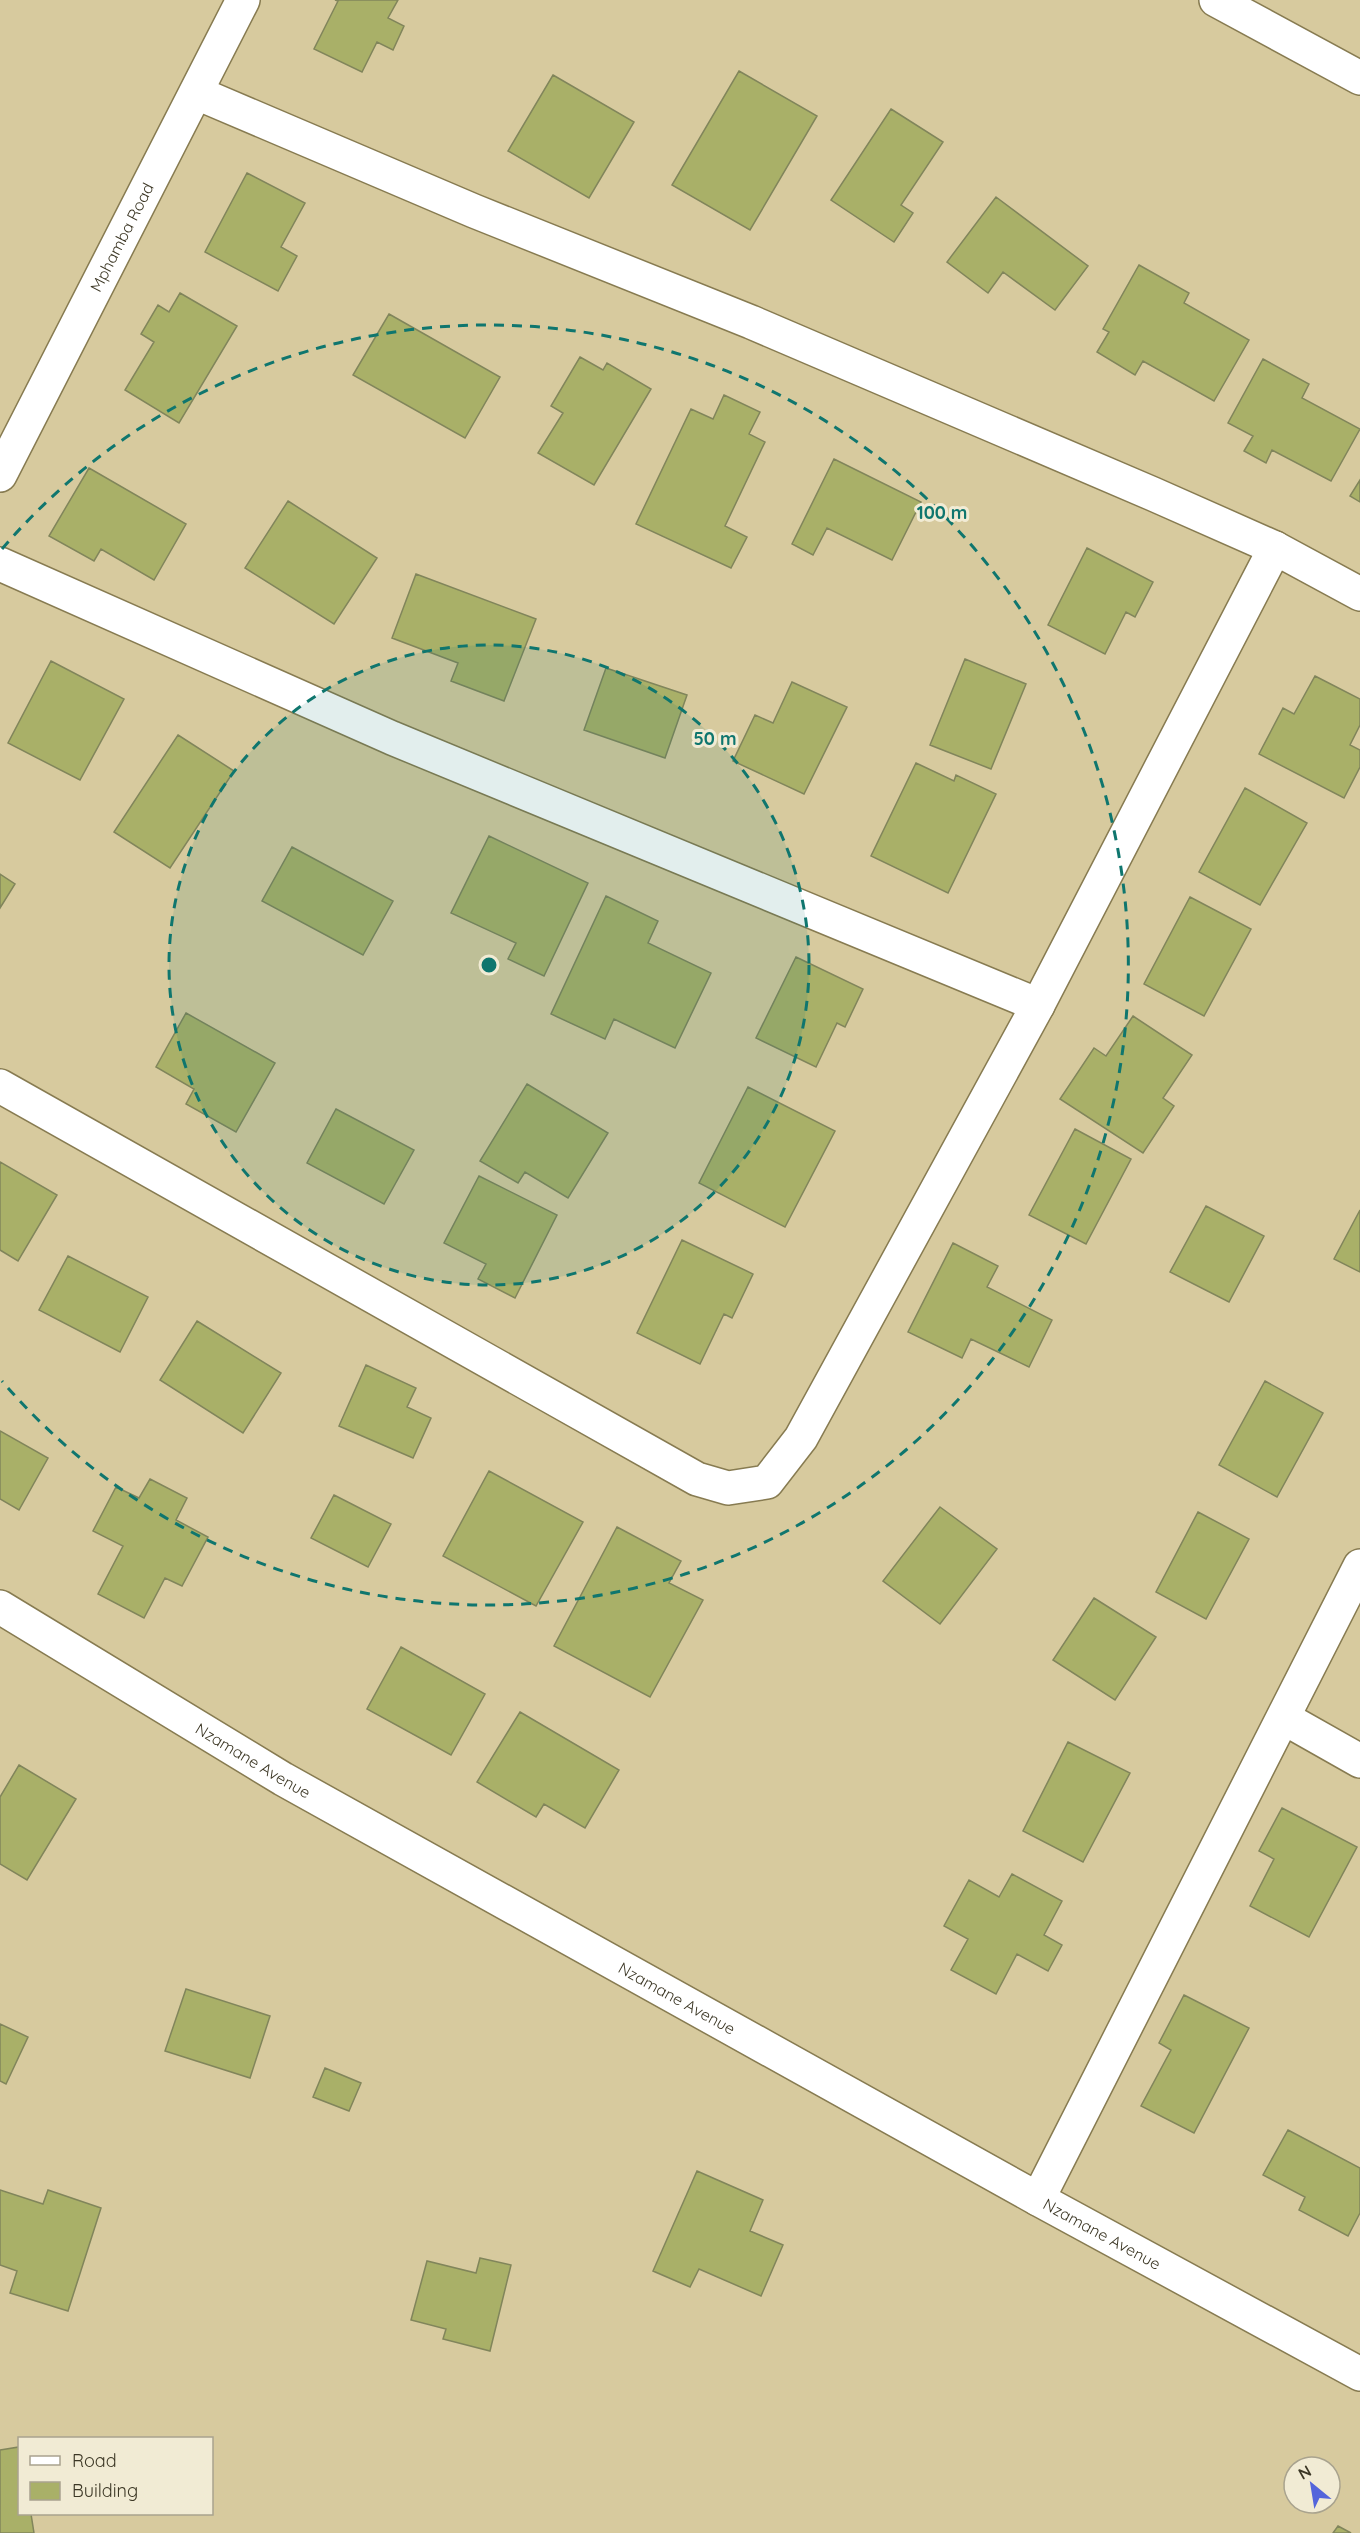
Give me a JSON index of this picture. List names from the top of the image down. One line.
{"streets":{"street":["Mphamba Road","Nzamane Avenue"]},"legend":["Road","Building"],"north":"top left","rings":["100 m","50 m"]}
